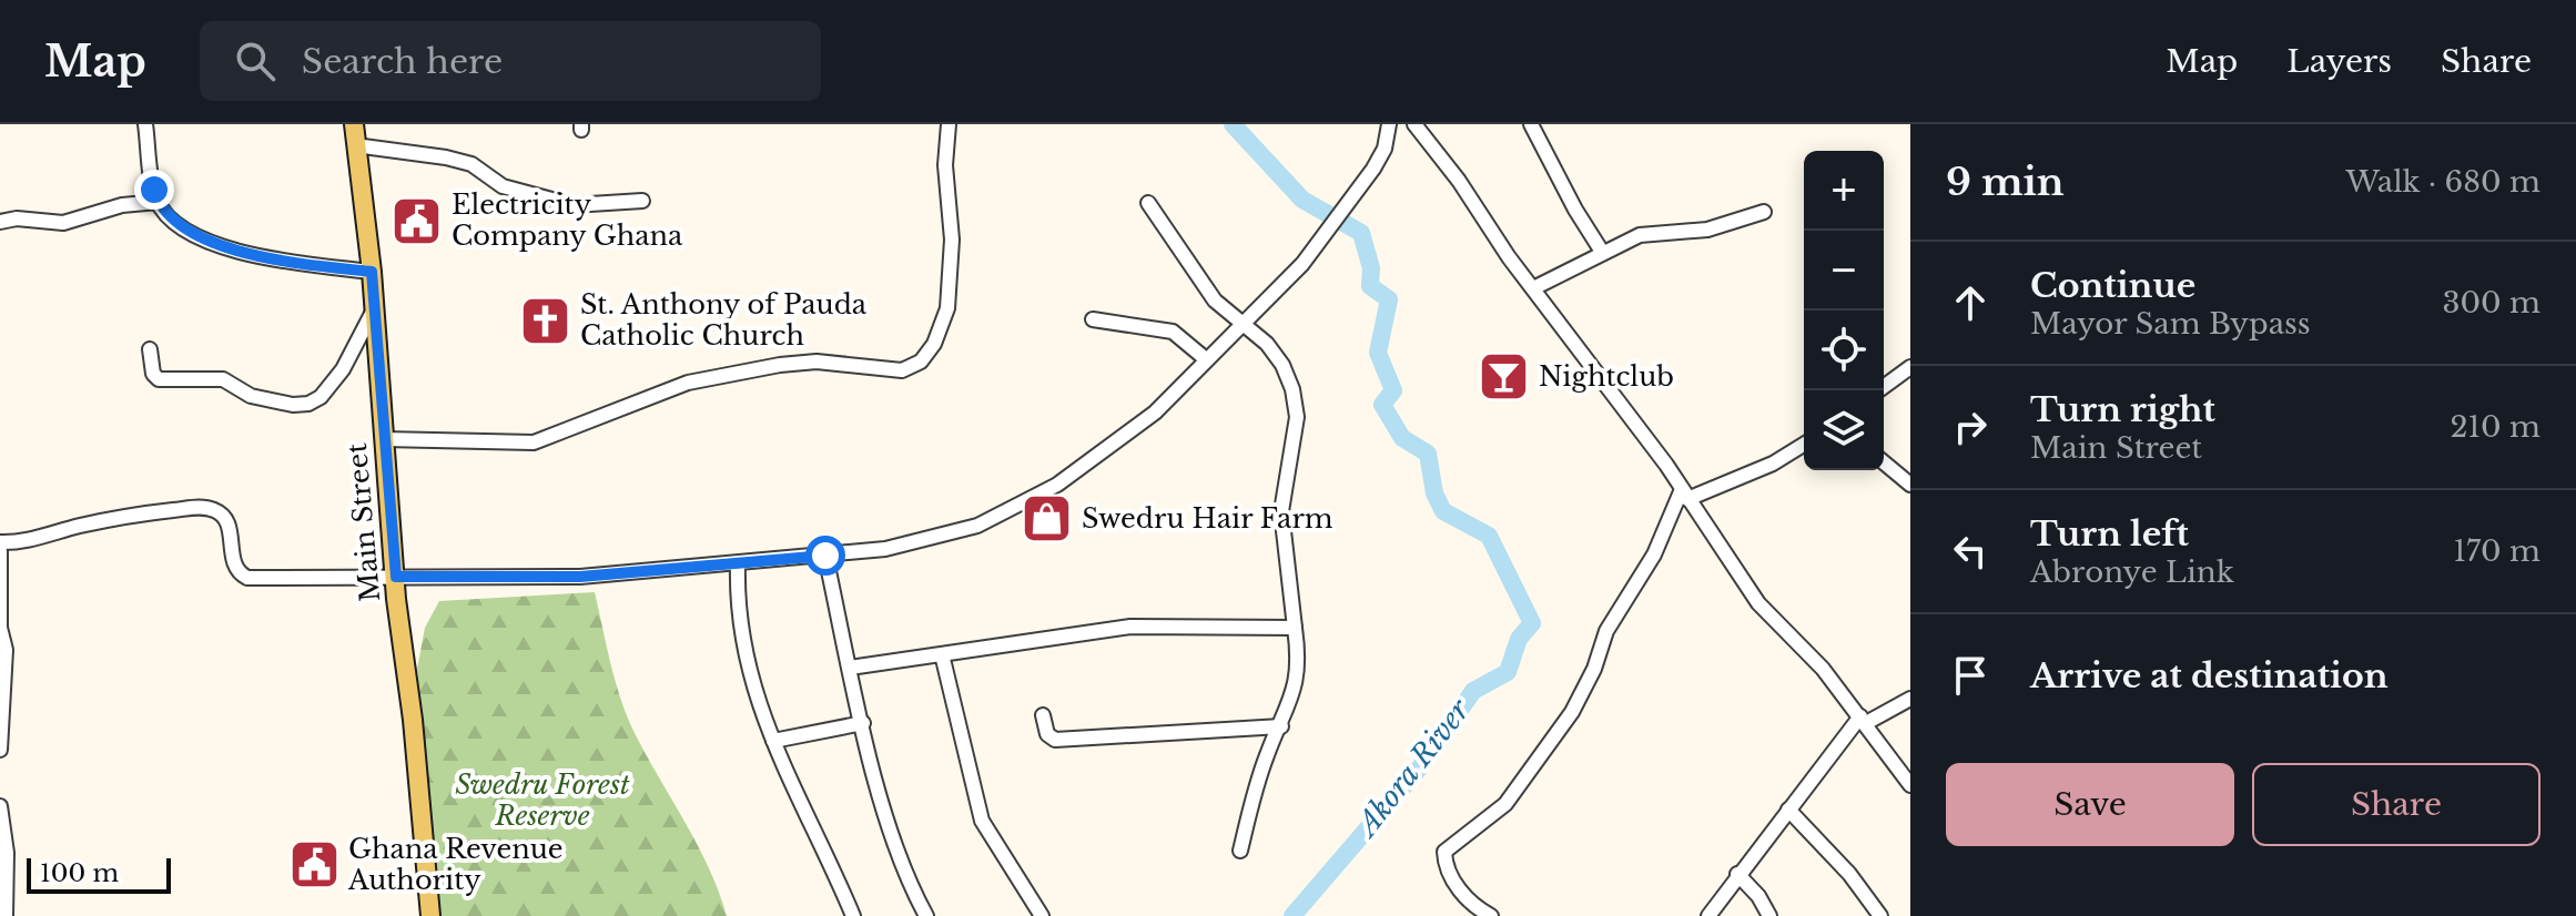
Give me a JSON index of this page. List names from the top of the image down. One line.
{"streets":{"main road":["Main Street"]},"water":["Akora River"],"parks":["Swedru Forest Reserve"],"places":{"public building":["Electricity Company Ghana","Ghana Revenue Authority"],"church":["St. Anthony of Pauda Catholic Church"],"bar":["Nightclub"],"shop":["Swedru Hair Farm"]},"scale_bar":"100 m","page":{"header":"Map","search":"Search here","nav":["Map","Layers","Share"],"heading":["9 min","Walk · 680 m"],"map_buttons":["+","−"],"list":[["Continue","Mayor Sam Bypass","300 m"],["Turn right","Main Street","210 m"],["Turn left","Abronye Link","170 m"],"Arrive at destination"],"buttons":["Save","Share"],"scale":"100 m"}}
